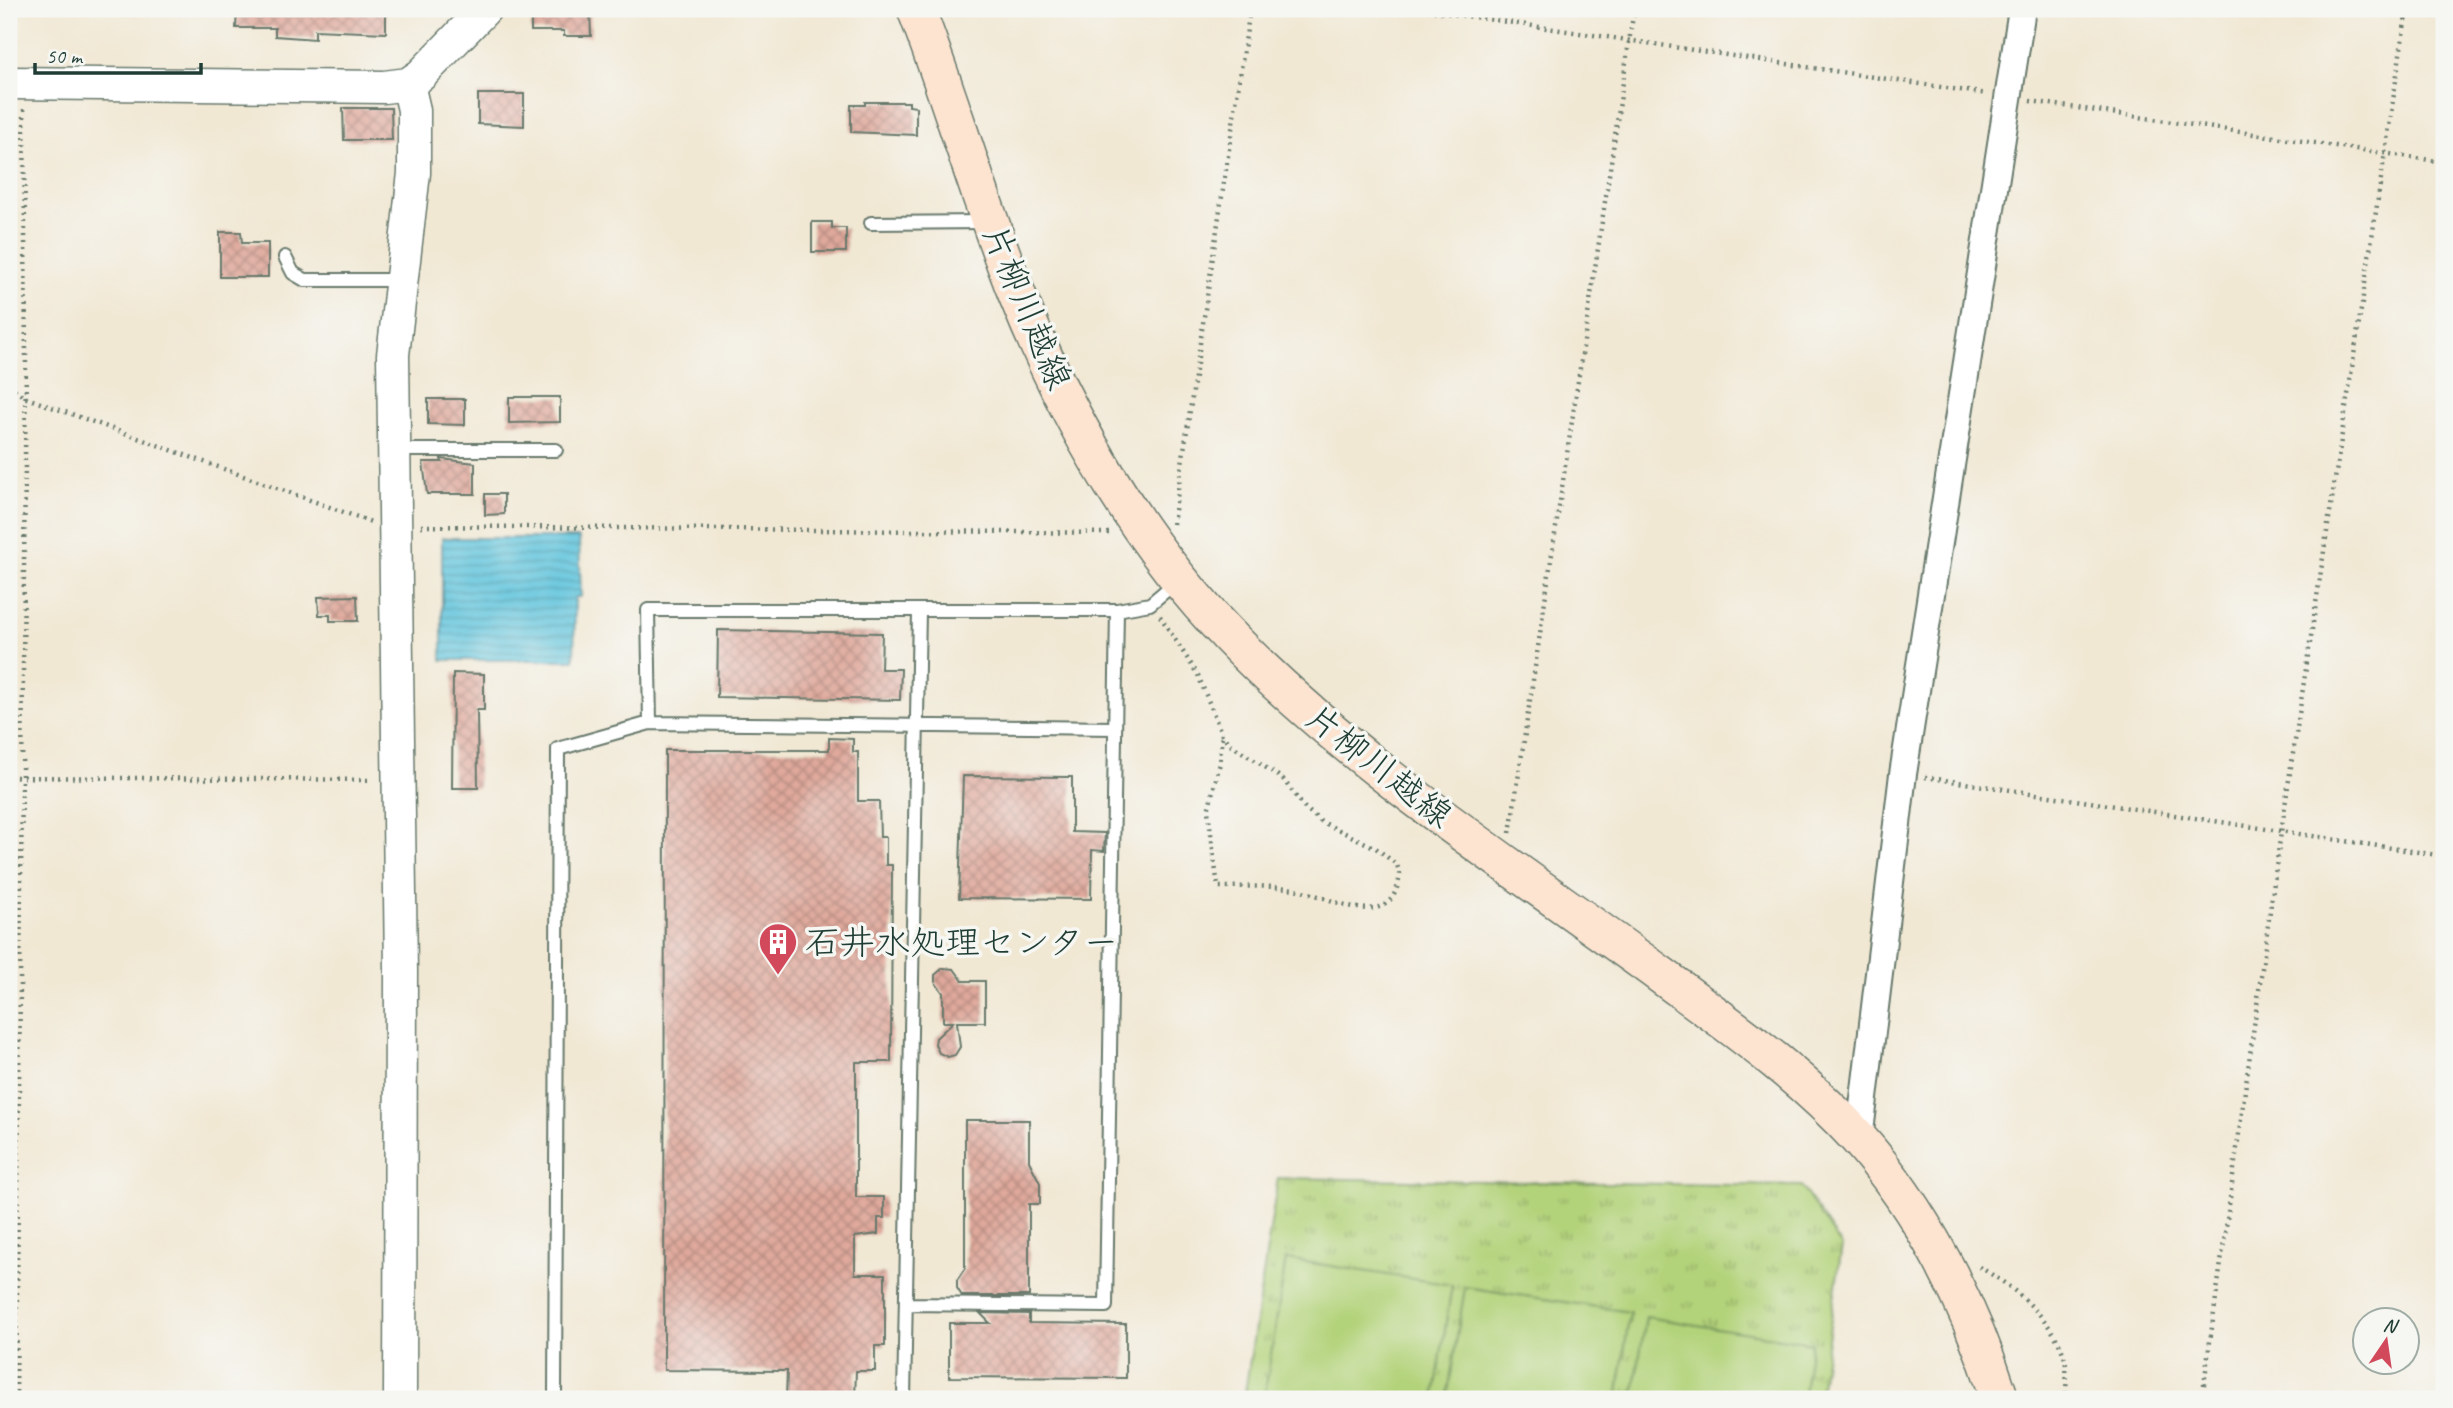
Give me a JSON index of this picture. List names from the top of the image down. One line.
{"streets":{"main road":["片柳川越線"]},"places":{"building":["石井水処理センター"]},"scale_bar":"50 m","north":"top"}
